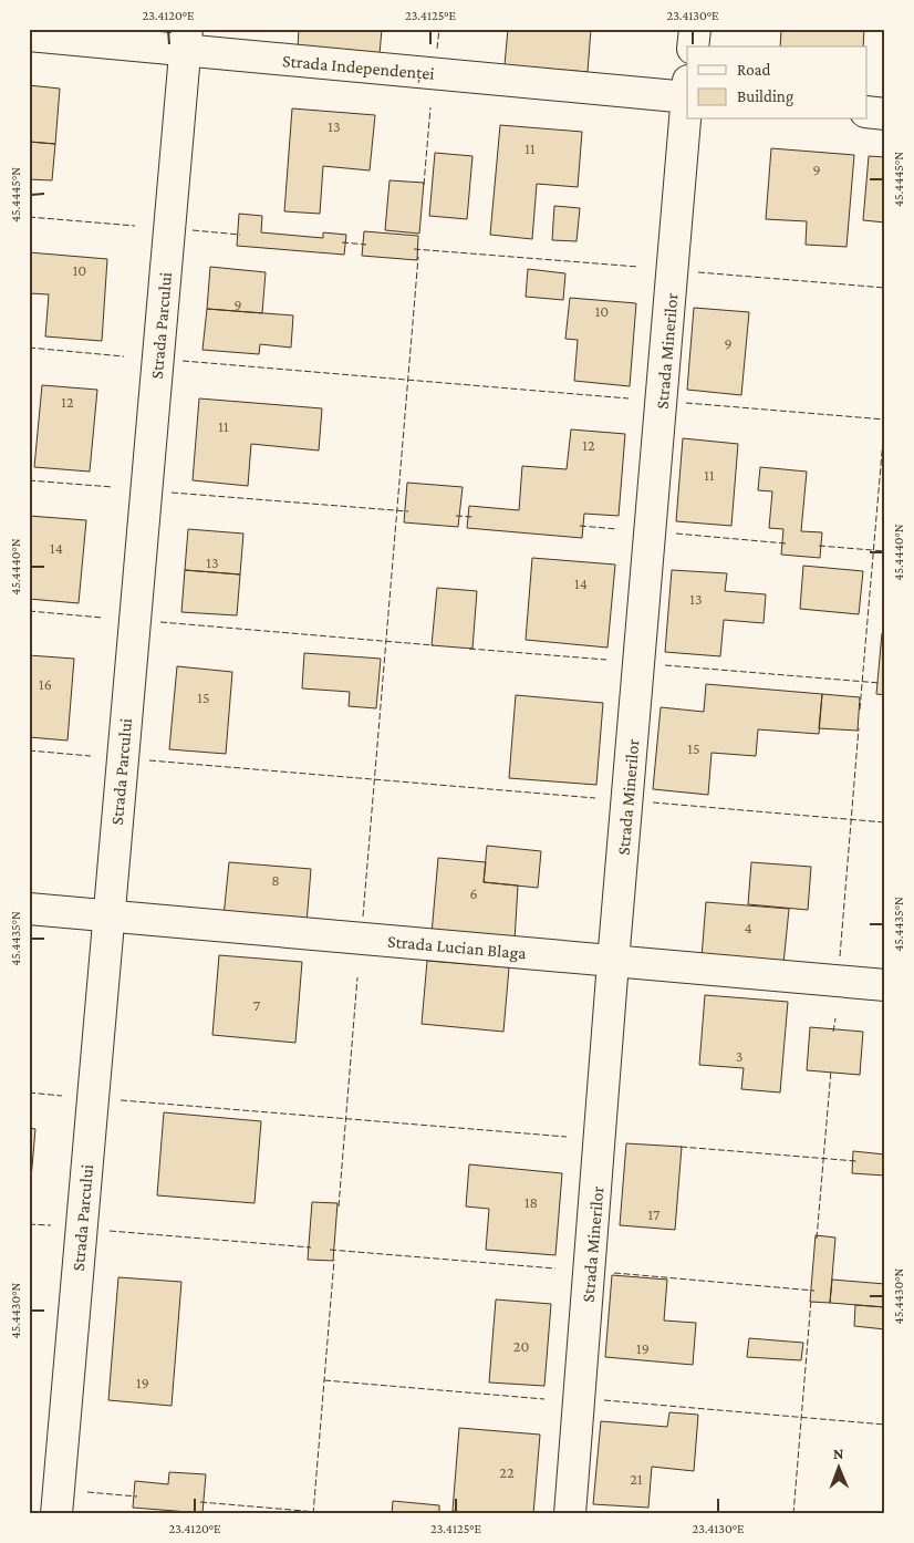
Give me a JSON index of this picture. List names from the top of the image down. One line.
{"streets":{"street":["Strada Independenței","Strada Parcului","Strada Minerilor","Strada Lucian Blaga"]},"crossings":[["Strada Independenței","Strada Parcului"],["Strada Parcului","Strada Lucian Blaga"],["Strada Minerilor","Strada Lucian Blaga"]],"house_numbers":["13","11","9","10","9","10","9","12","11","12","11","14","13","14","13","16","15","15","8","6","4","7","3","18","17","20","19","19","22","21"],"legend":["Road","Building"],"north":"top","coordinates":["23.4120°E","23.4125°E","23.4130°E","45.4445°N","45.4440°N","45.4435°N","45.4430°N"]}
